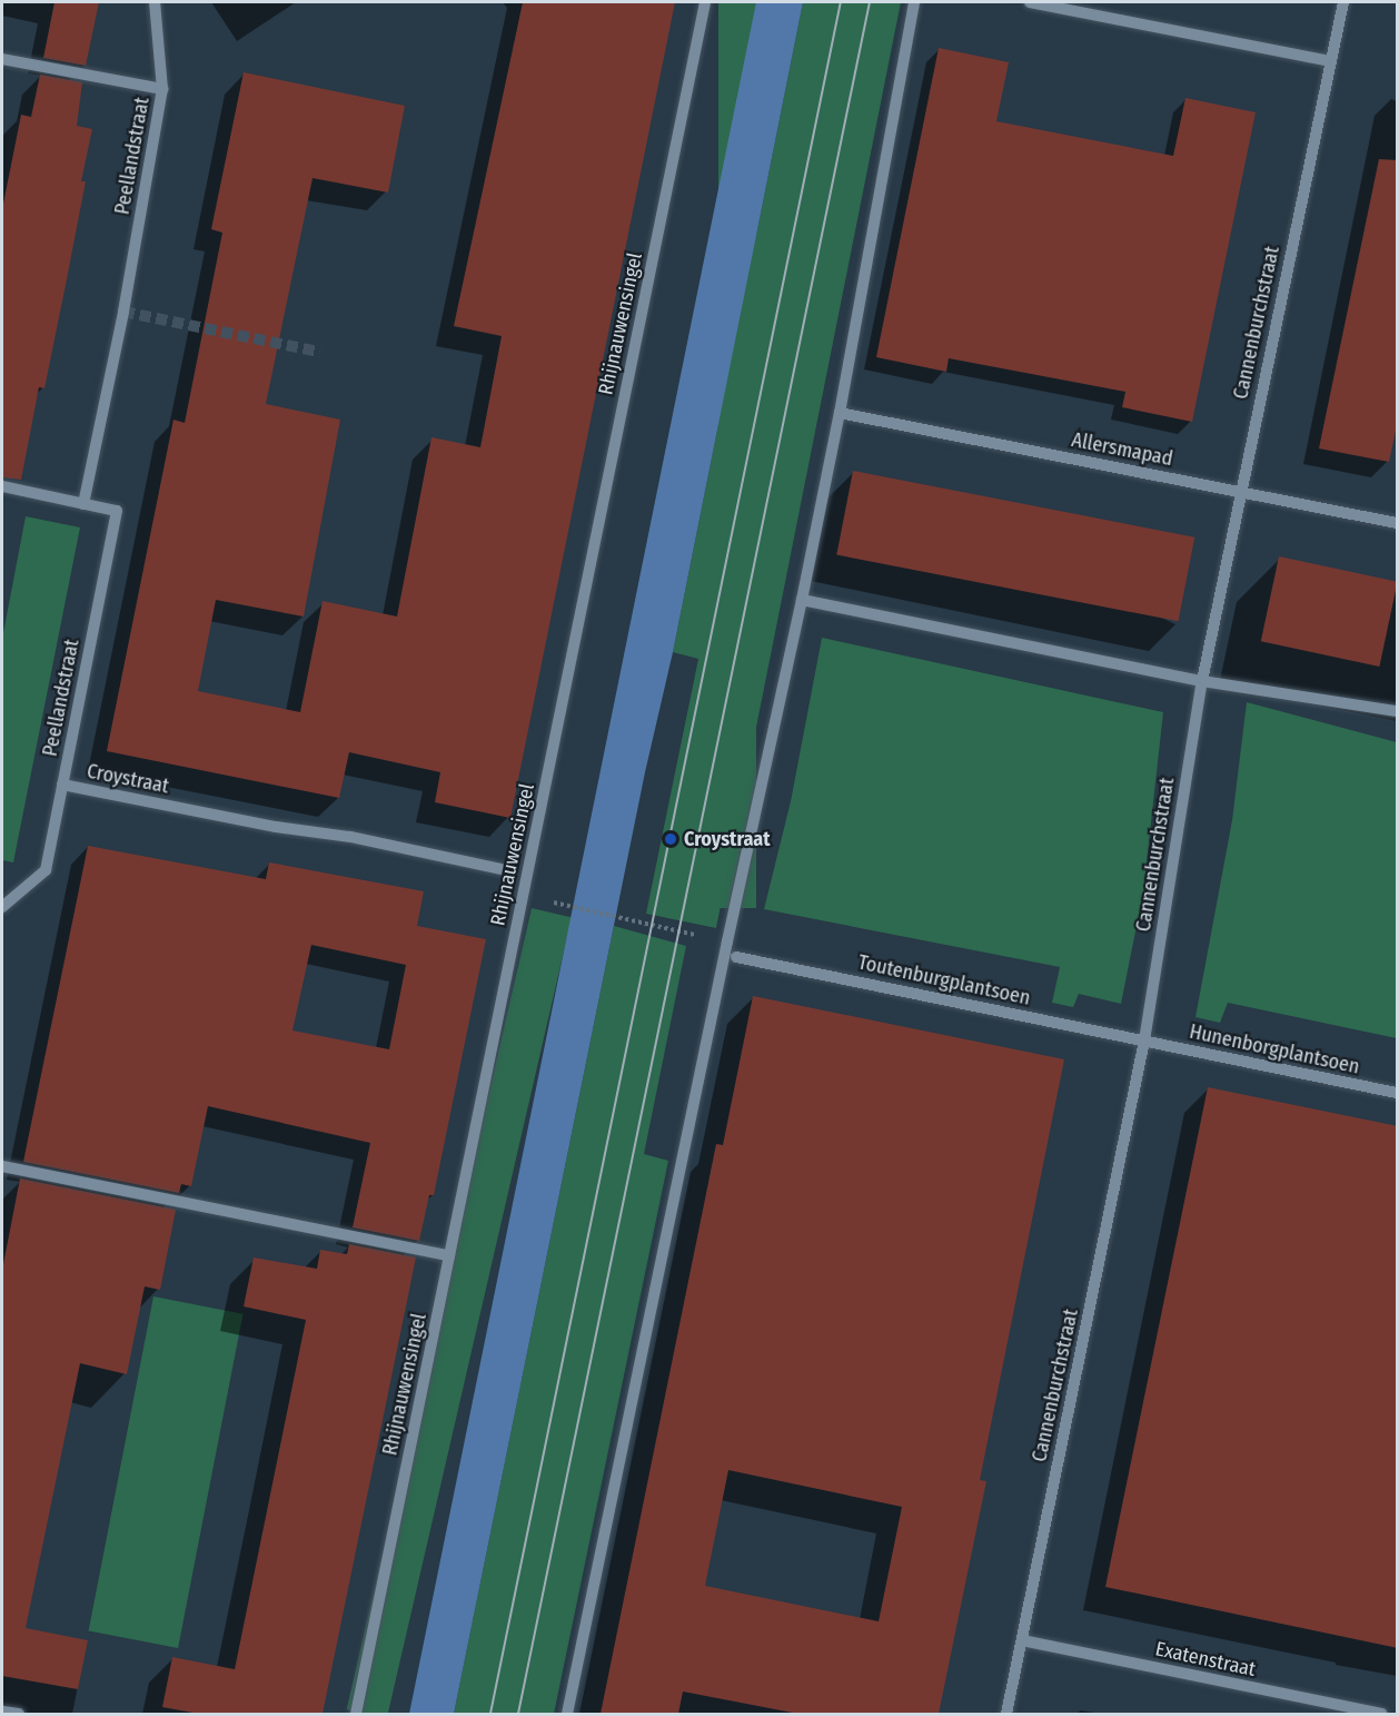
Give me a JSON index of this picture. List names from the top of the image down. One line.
{"streets":{"street":["Peellandstraat","Cannenburchstraat","Rhijnauwensingel","Allersmapad","Croystraat","Toutenburgplantsoen","Hunenborgplantsoen","Exatenstraat"]},"crossings":[["Peellandstraat","Croystraat"],["Cannenburchstraat","Allersmapad"],["Cannenburchstraat","Toutenburgplantsoen"],["Cannenburchstraat","Hunenborgplantsoen"],["Cannenburchstraat","Exatenstraat"],["Toutenburgplantsoen","Hunenborgplantsoen"]],"places":["Croystraat"]}
